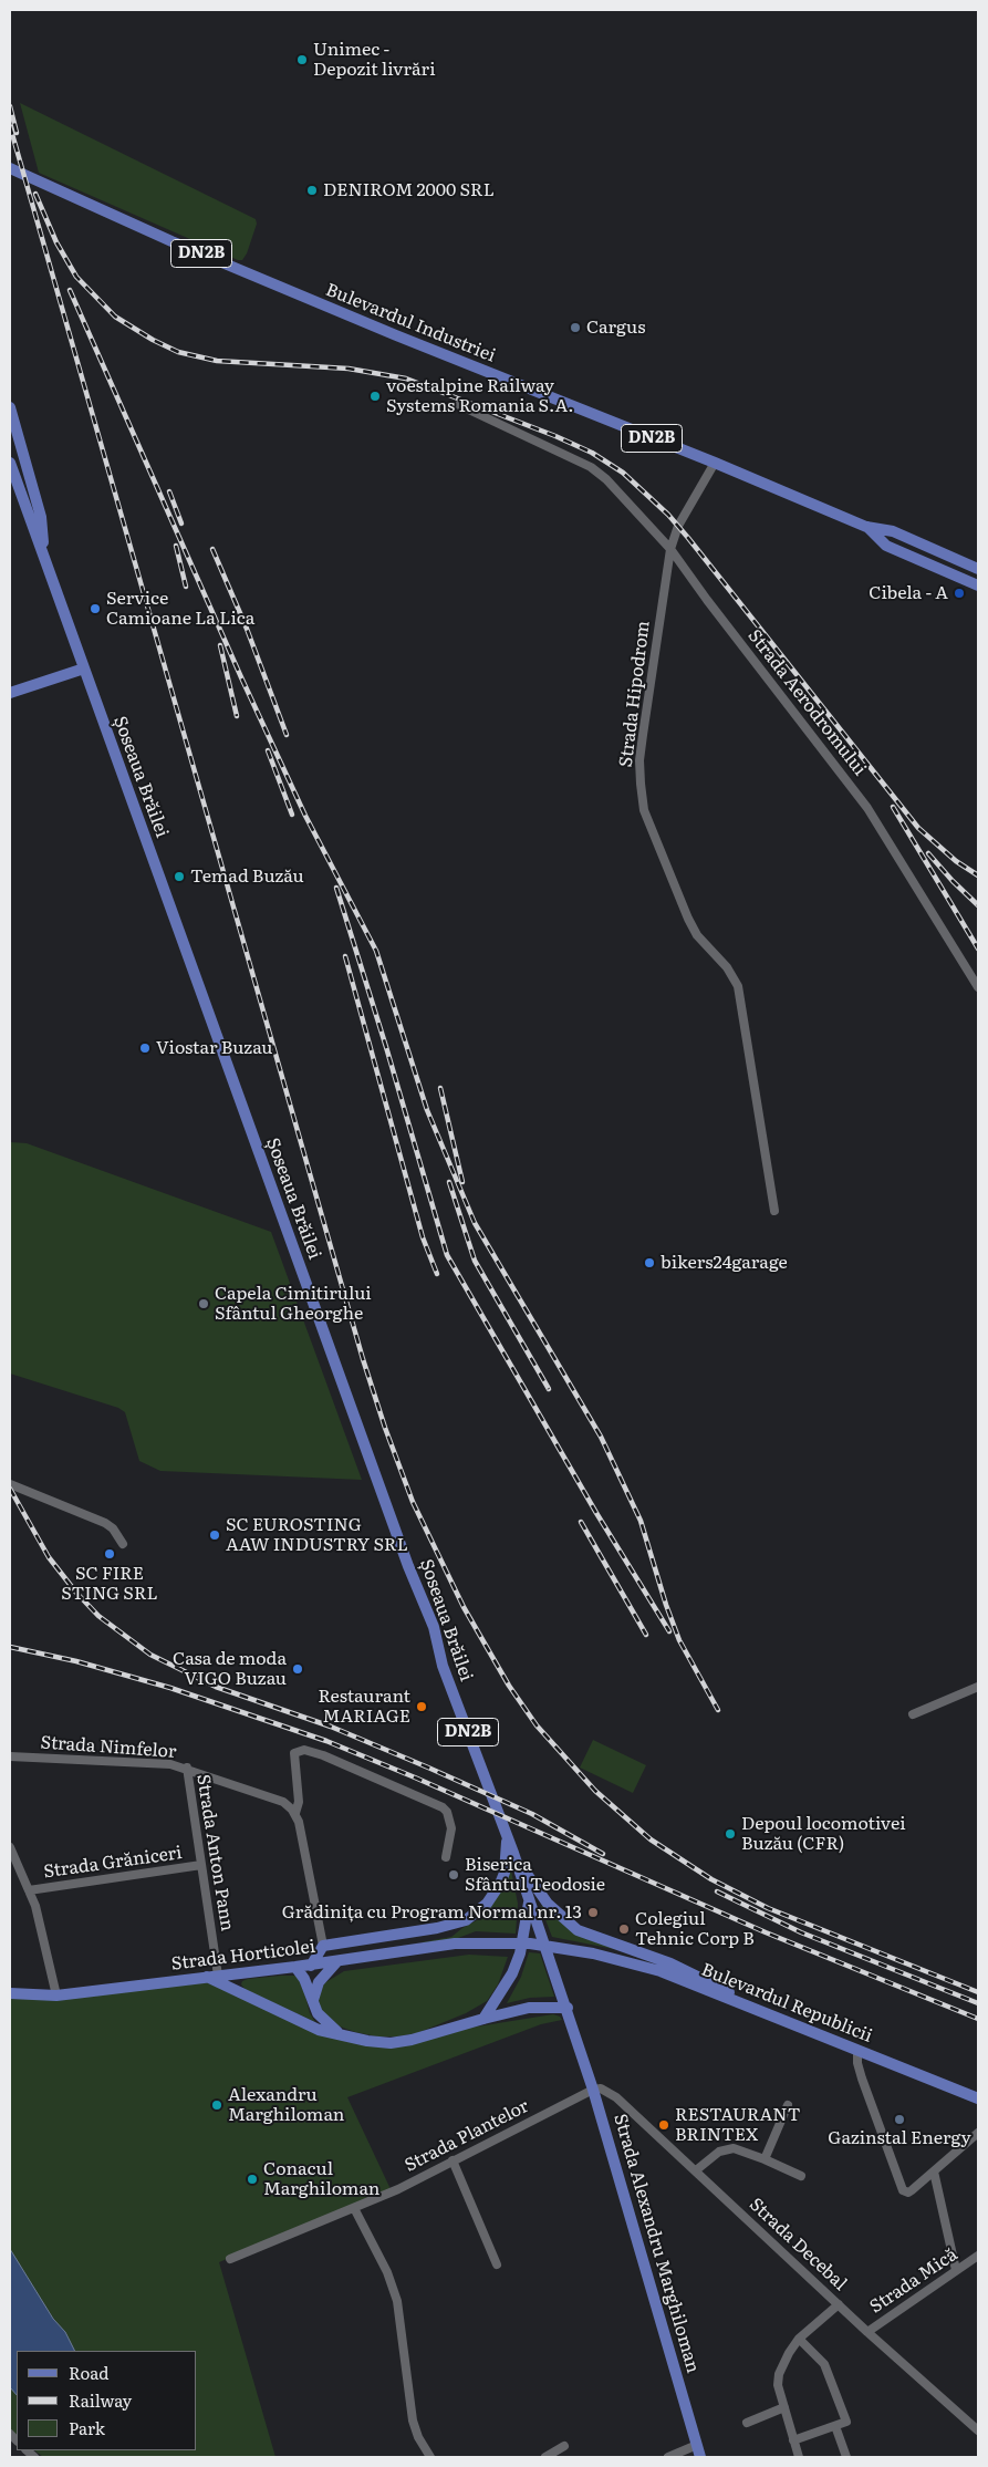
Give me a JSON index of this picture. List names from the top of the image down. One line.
{"streets":{"main road":["DN2B","Bulevardul Industriei","Șoseaua Brăilei","Strada Horticolei","Bulevardul Republicii","Strada Alexandru Marghiloman"],"street":["Strada Hipodrom","Strada Aerodromului","Strada Nimfelor","Strada Anton Pann","Strada Grăniceri","Strada Plantelor","Strada Decebal","Strada Mică"]},"crossings":[["Bulevardul Industriei","Strada Hipodrom"],["Strada Hipodrom","Strada Aerodromului"],["Șoseaua Brăilei","Strada Alexandru Marghiloman"],["Strada Nimfelor","Strada Anton Pann"],["Strada Anton Pann","Strada Grăniceri"],["Strada Anton Pann","Strada Horticolei"],["Strada Horticolei","Bulevardul Republicii"],["Strada Plantelor","Strada Alexandru Marghiloman"],["Strada Plantelor","Strada Decebal"],["Strada Alexandru Marghiloman","Strada Decebal"],["Strada Decebal","Strada Mică"]],"places":["Unimec - Depozit livrări","DENIROM 2000 SRL","Cargus","voestalpine Railway Systems Romania S.A.","Cibela - A","Service Camioane La Lica","Temad Buzău","Viostar Buzau","bikers24garage","Capela Cimitirului Sfântul Gheorghe","SC EUROSTING AAW INDUSTRY SRL","SC FIRE STING SRL","Casa de moda VIGO Buzau","Restaurant MARIAGE","Depoul locomotivei Buzău (CFR)","Biserica Sfântul Teodosie","Grădinița cu Program Normal nr. 13","Colegiul Tehnic Corp B","Alexandru Marghiloman","Gazinstal Energy","RESTAURANT BRINTEX","Conacul Marghiloman"],"legend":["Road","Railway","Park"]}
